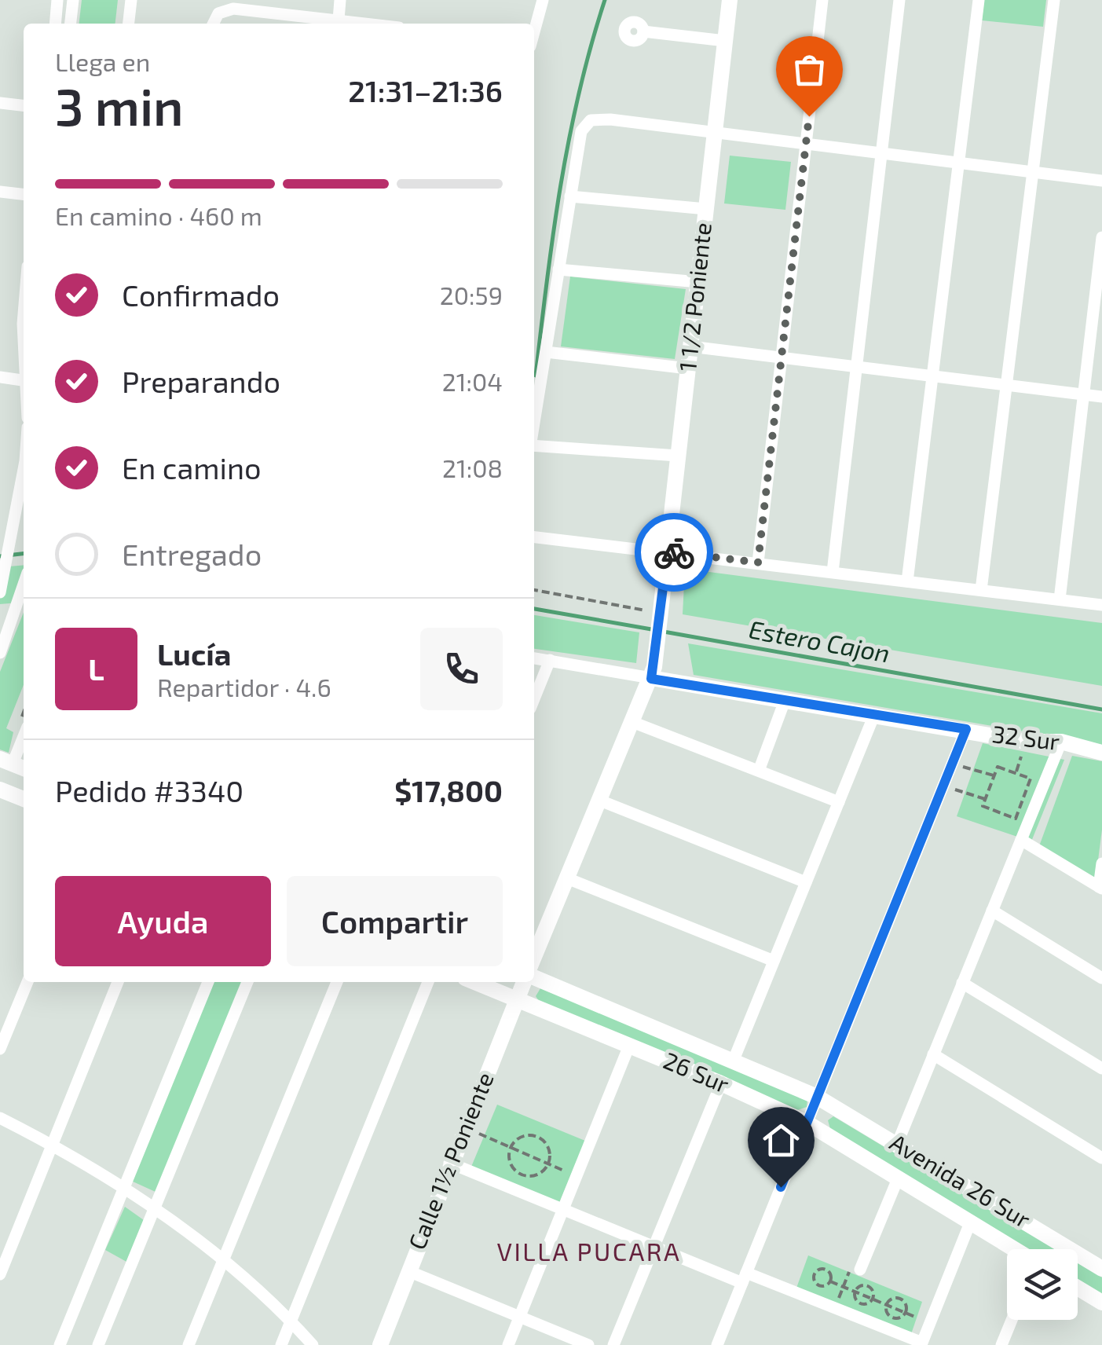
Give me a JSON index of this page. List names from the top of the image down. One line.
{"streets":{"street":["1 1/2 Poniente","32 Sur","26 Sur","Calle 1½ Poniente","Avenida 26 Sur"]},"crossings":[["1 1/2 Poniente","32 Sur"],["26 Sur","Calle 1½ Poniente"],["26 Sur","Avenida 26 Sur"]],"districts":["VILLA PUCARA"],"water":["Estero Cajon"],"page":{"heading":["3 min","Llega en","21:31–21:36"],"panel":["Lucía","Repartidor · 4.6","Pedido #3340","$17,800"],"bar":"En camino · 460 m","list":[["Confirmado","20:59"],["Preparando","21:04"],["En camino","21:08"],"Entregado"],"round":"L","buttons":["Ayuda","Compartir"]}}
